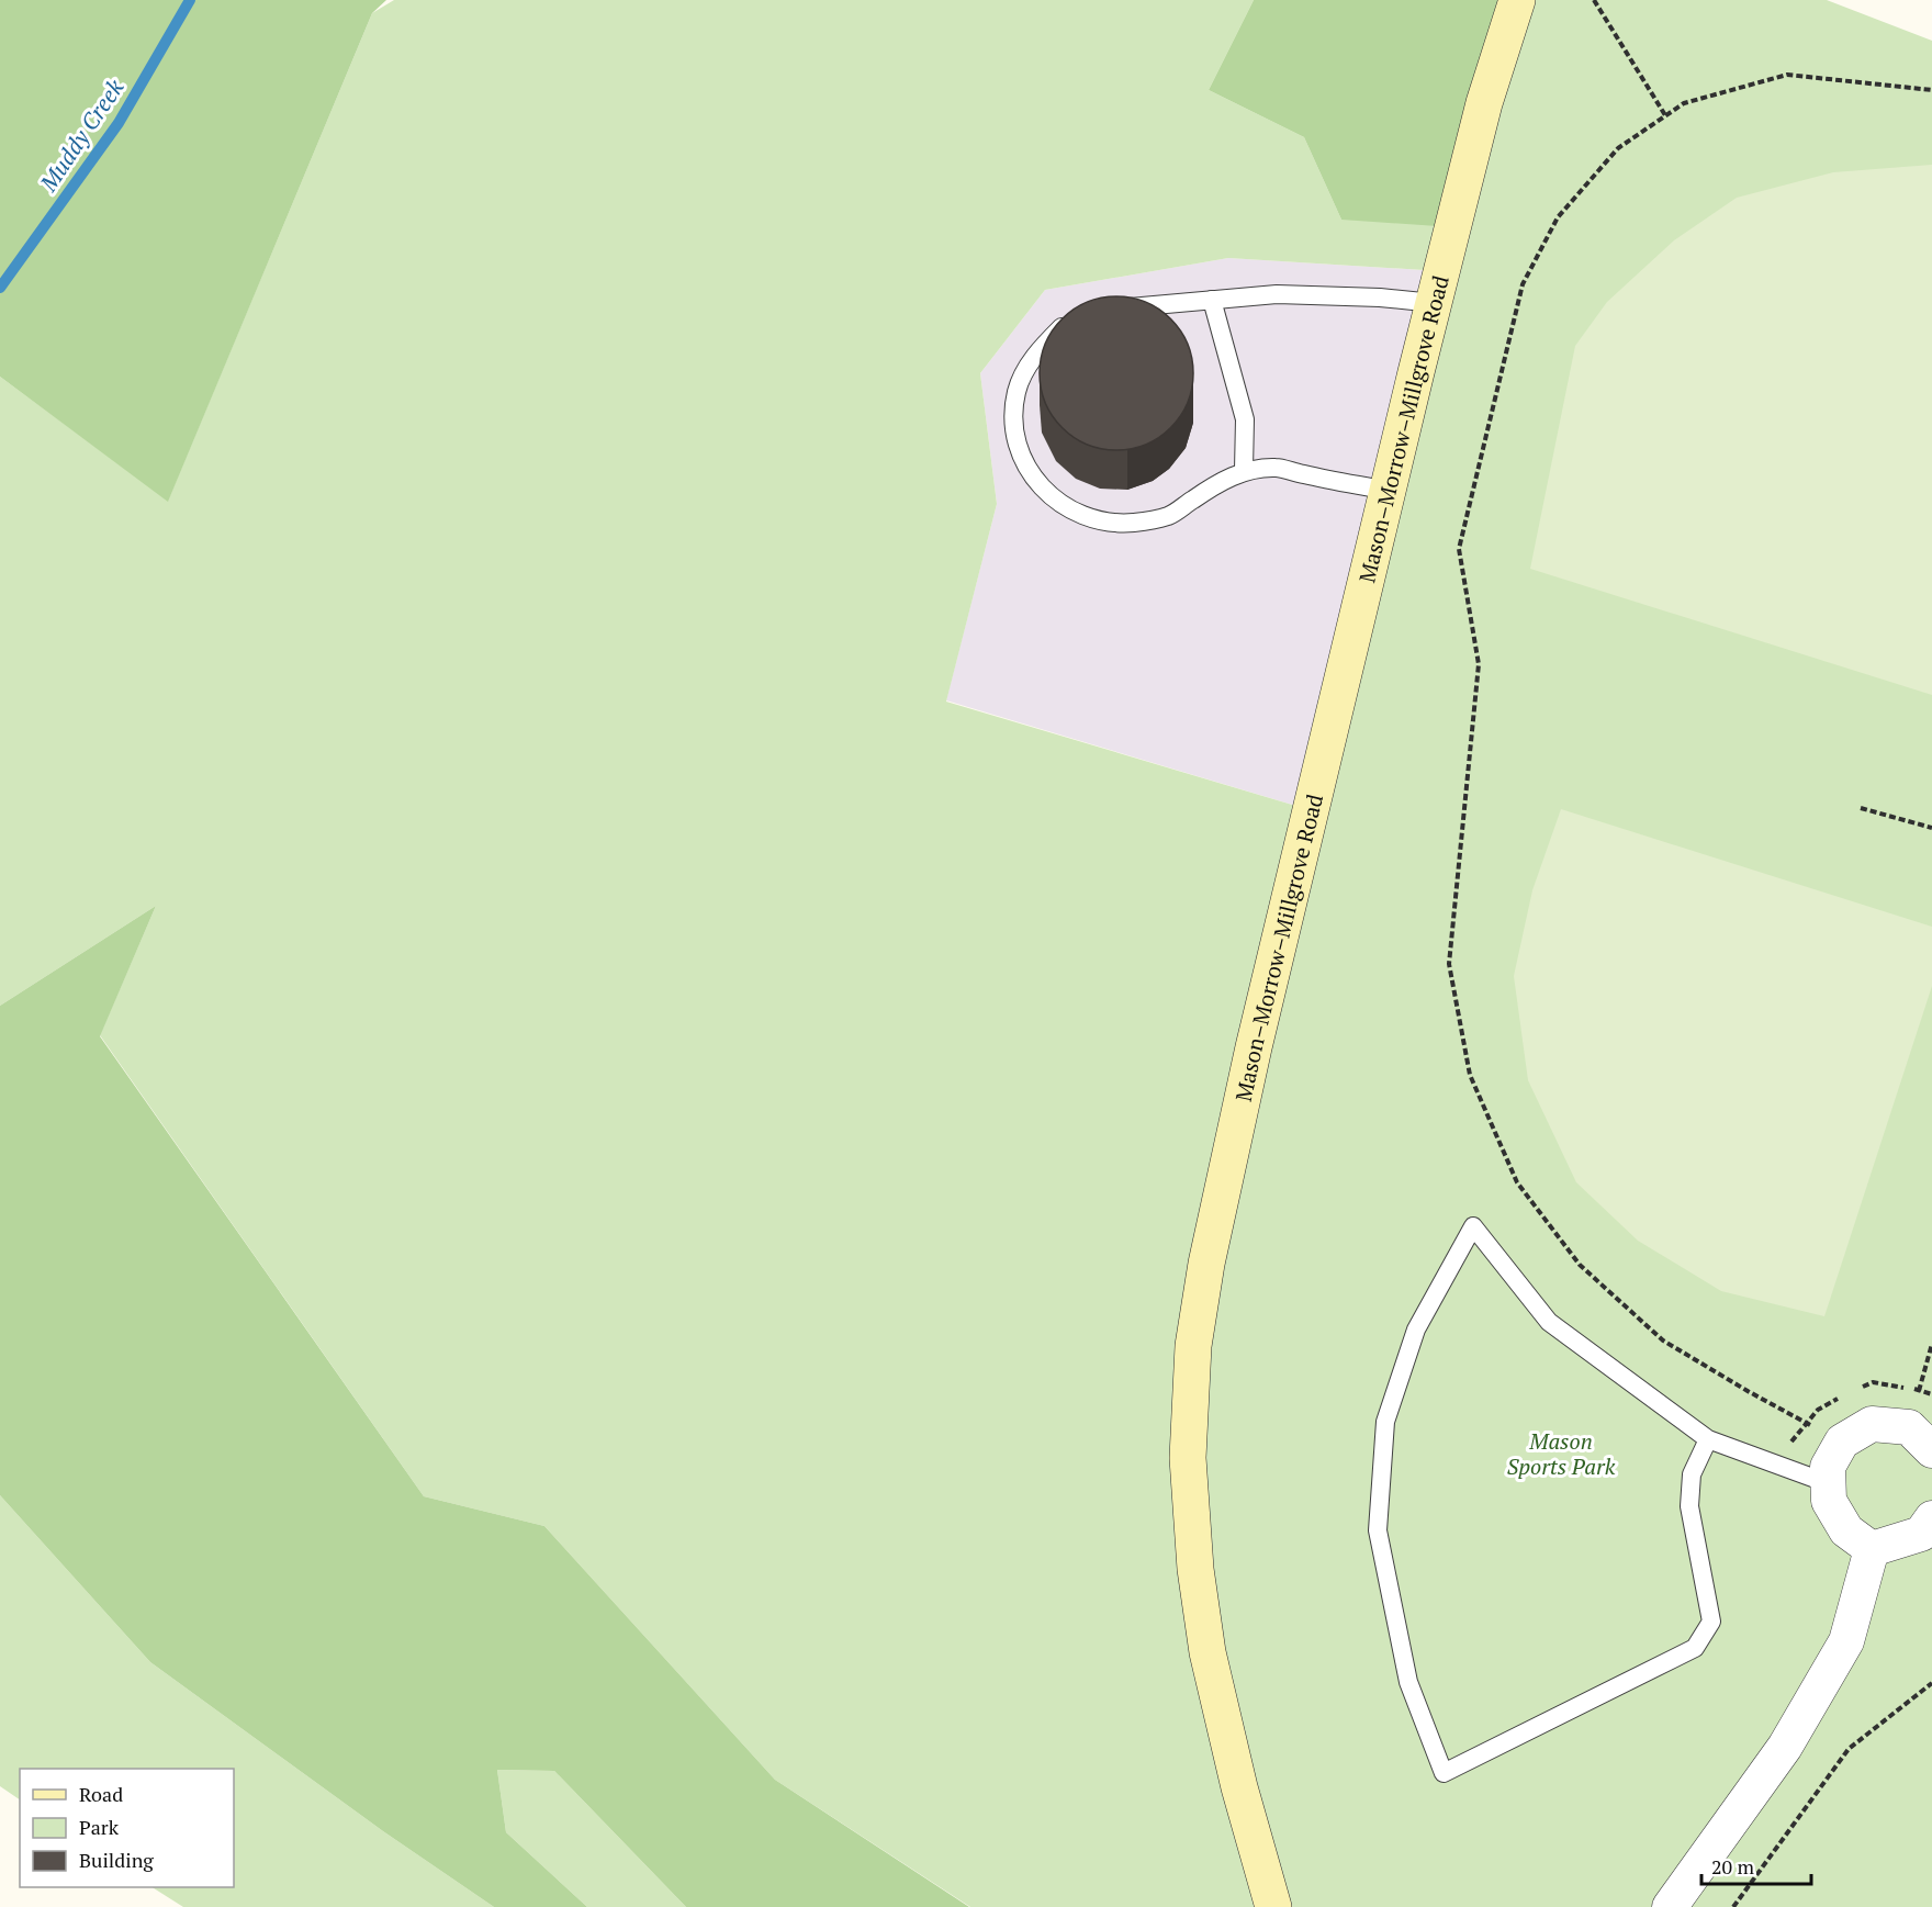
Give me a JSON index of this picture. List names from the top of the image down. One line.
{"streets":{"street":["Mason–Morrow–Millgrove Road"]},"water":["Muddy Creek"],"parks":["Mason Sports Park"],"legend":["Road","Park","Building"],"scale_bar":"20 m"}
